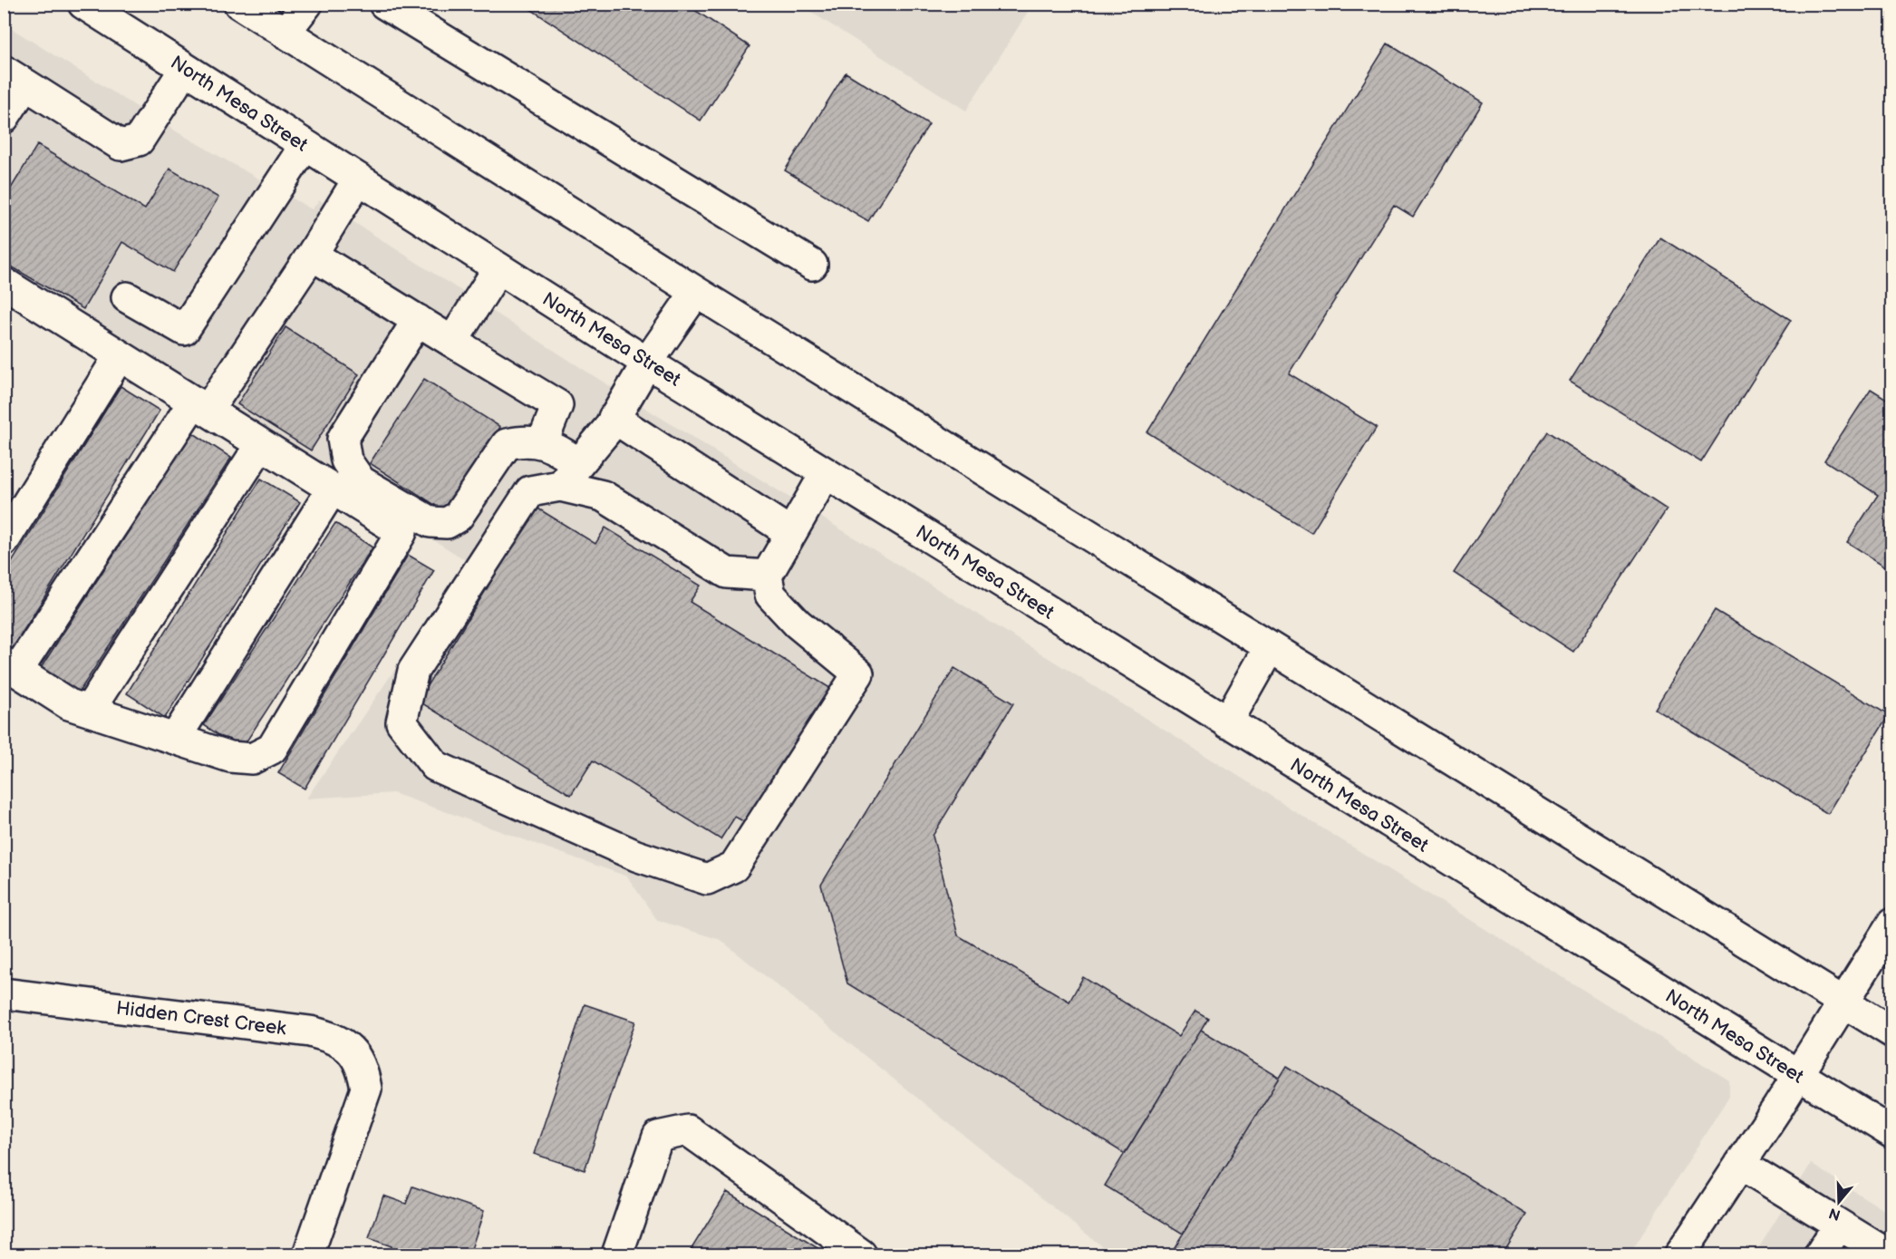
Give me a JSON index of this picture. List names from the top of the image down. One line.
{"streets":{"main road":["North Mesa Street","Hidden Crest Creek"]},"north":"bottom"}
